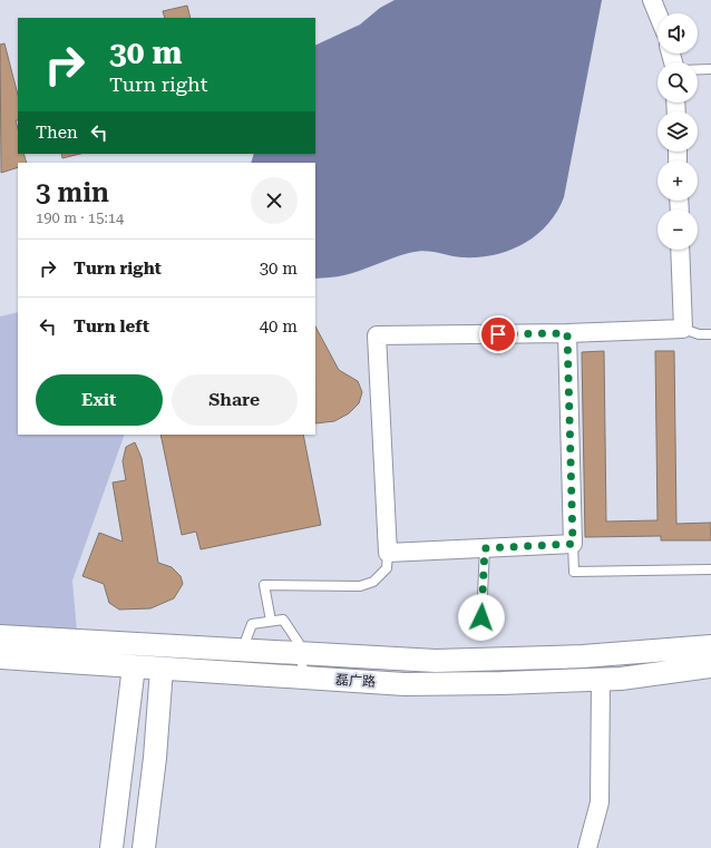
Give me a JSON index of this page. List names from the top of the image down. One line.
{"streets":{"street":["磊广路"]},"page":{"map_buttons":["+","−"],"turn":["30 m","Turn right"],"then":"Then","heading":["3 min","190 m · 15:14"],"list":[{"name":"Turn right","value":"30 m"},{"name":"Turn left","value":"40 m"}],"buttons":["Exit","Share"]}}
